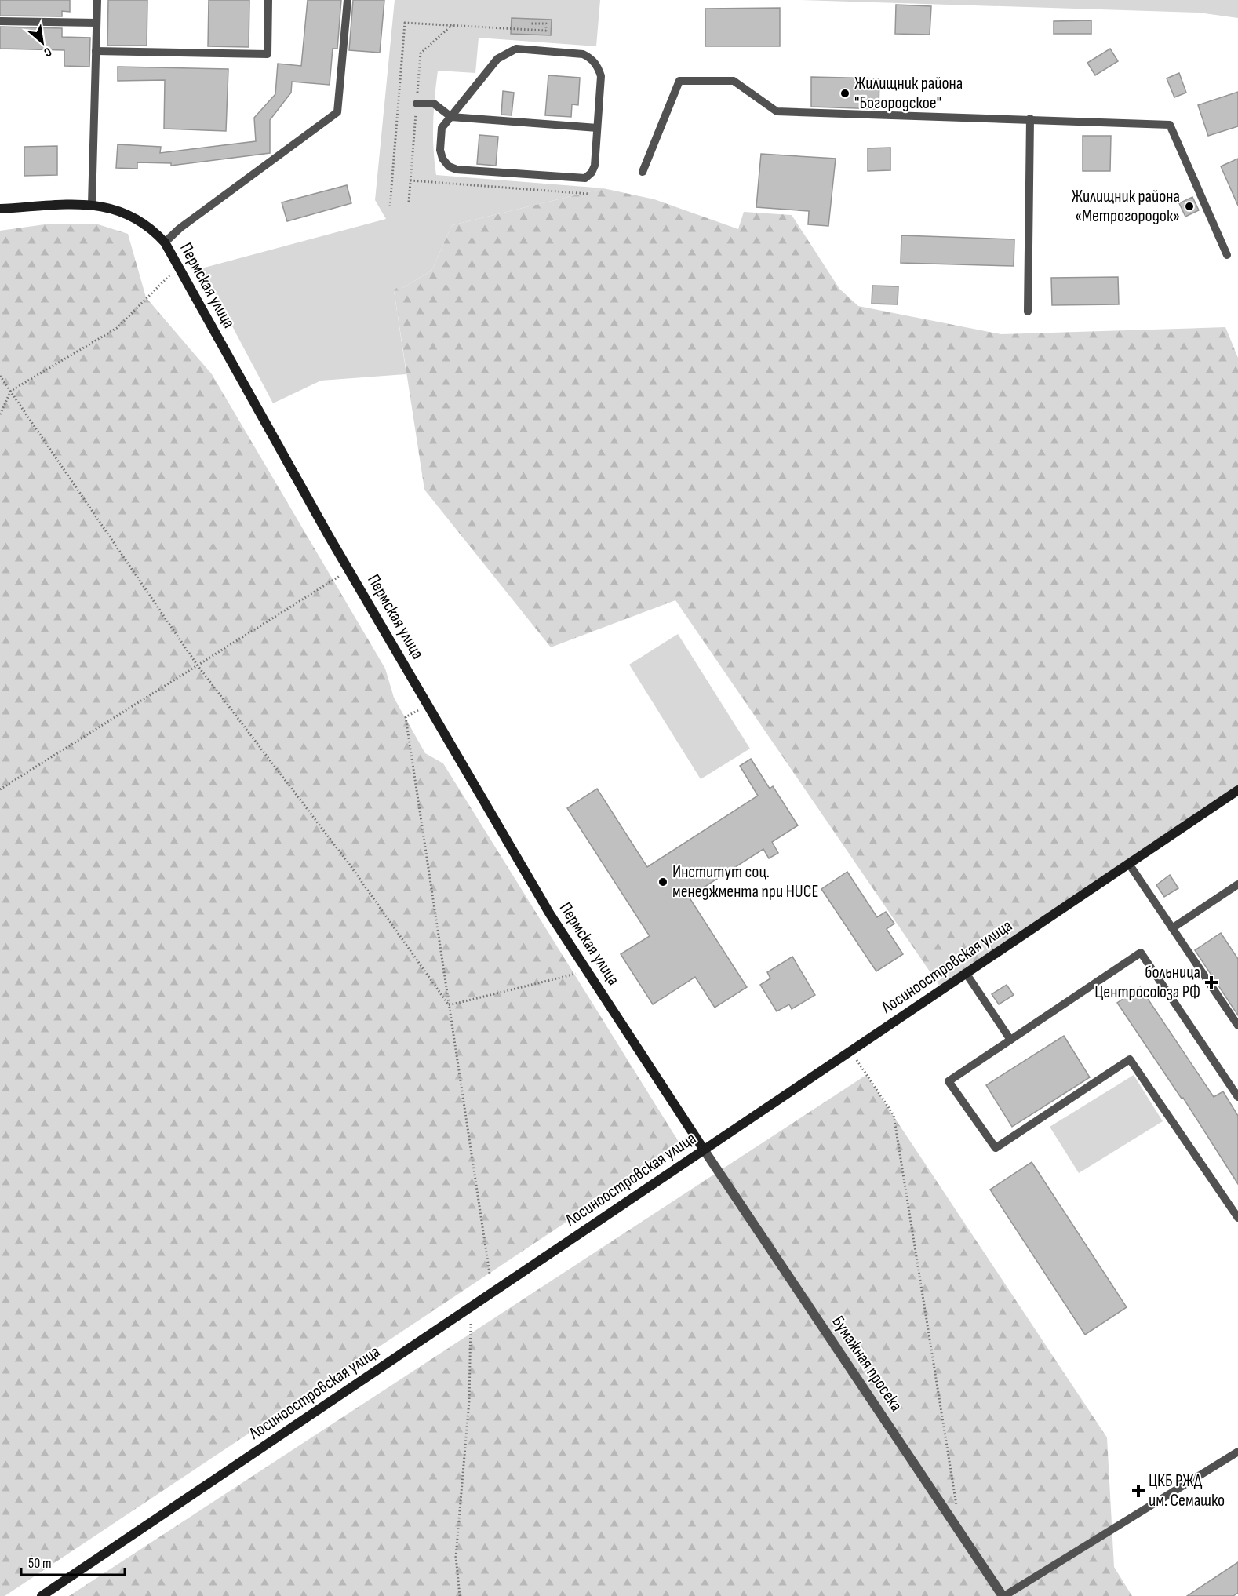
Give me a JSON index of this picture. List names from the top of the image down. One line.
{"streets":{"street":["Пермская улица","Лосиноостровская улица","Бумажная просека"]},"crossings":[["Пермская улица","Лосиноостровская улица"],["Пермская улица","Бумажная просека"],["Лосиноостровская улица","Бумажная просека"]],"places":{"other":["Жилищник района \"Богородское\"","Жилищник района «Метрогородок»","Институт соц. менеджмента при HUCE"],"health":["больница Центросоюза РФ","ЦКБ РЖД им. Семашко"]},"scale_bar":"50 m","north":"bottom right"}
